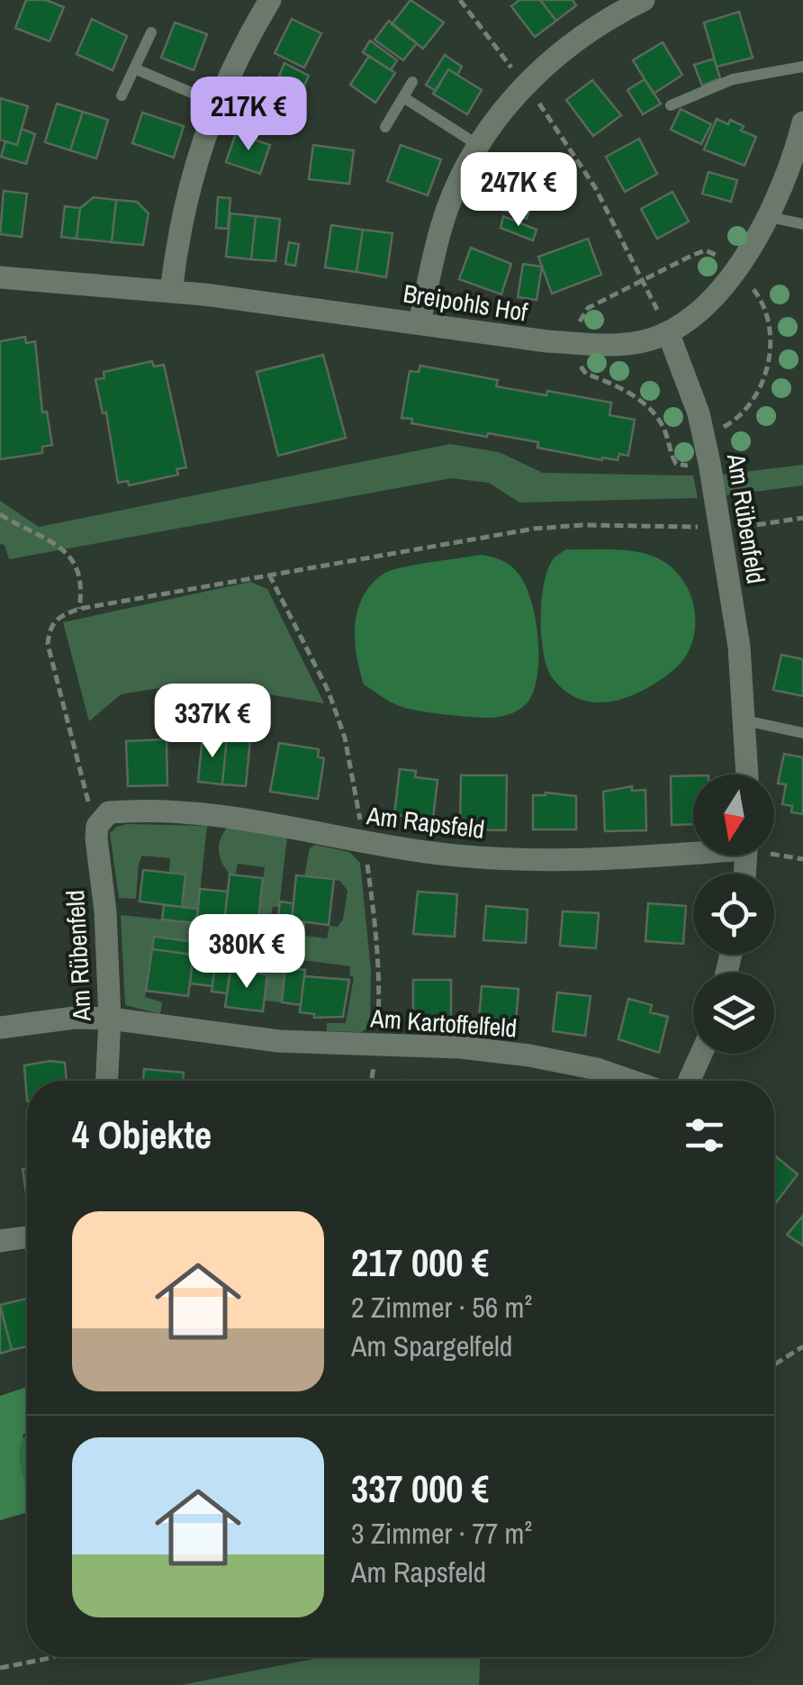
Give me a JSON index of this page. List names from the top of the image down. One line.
{"streets":{"street":["Breipohls Hof","Am Rübenfeld","Am Rapsfeld","Am Kartoffelfeld"]},"crossings":[["Breipohls Hof","Am Rübenfeld"],["Am Rübenfeld","Am Rapsfeld"],["Am Rübenfeld","Am Kartoffelfeld"]],"north":"bottom","page":{"price":["217K €","247K €","337K €","380K €"],"heading":"4 Objekte","list":[{"name":"217 000 €","note":"2 Zimmer · 56 m² · Am Spargelfeld"},{"name":"337 000 €","note":"3 Zimmer · 77 m² · Am Rapsfeld"}]}}
